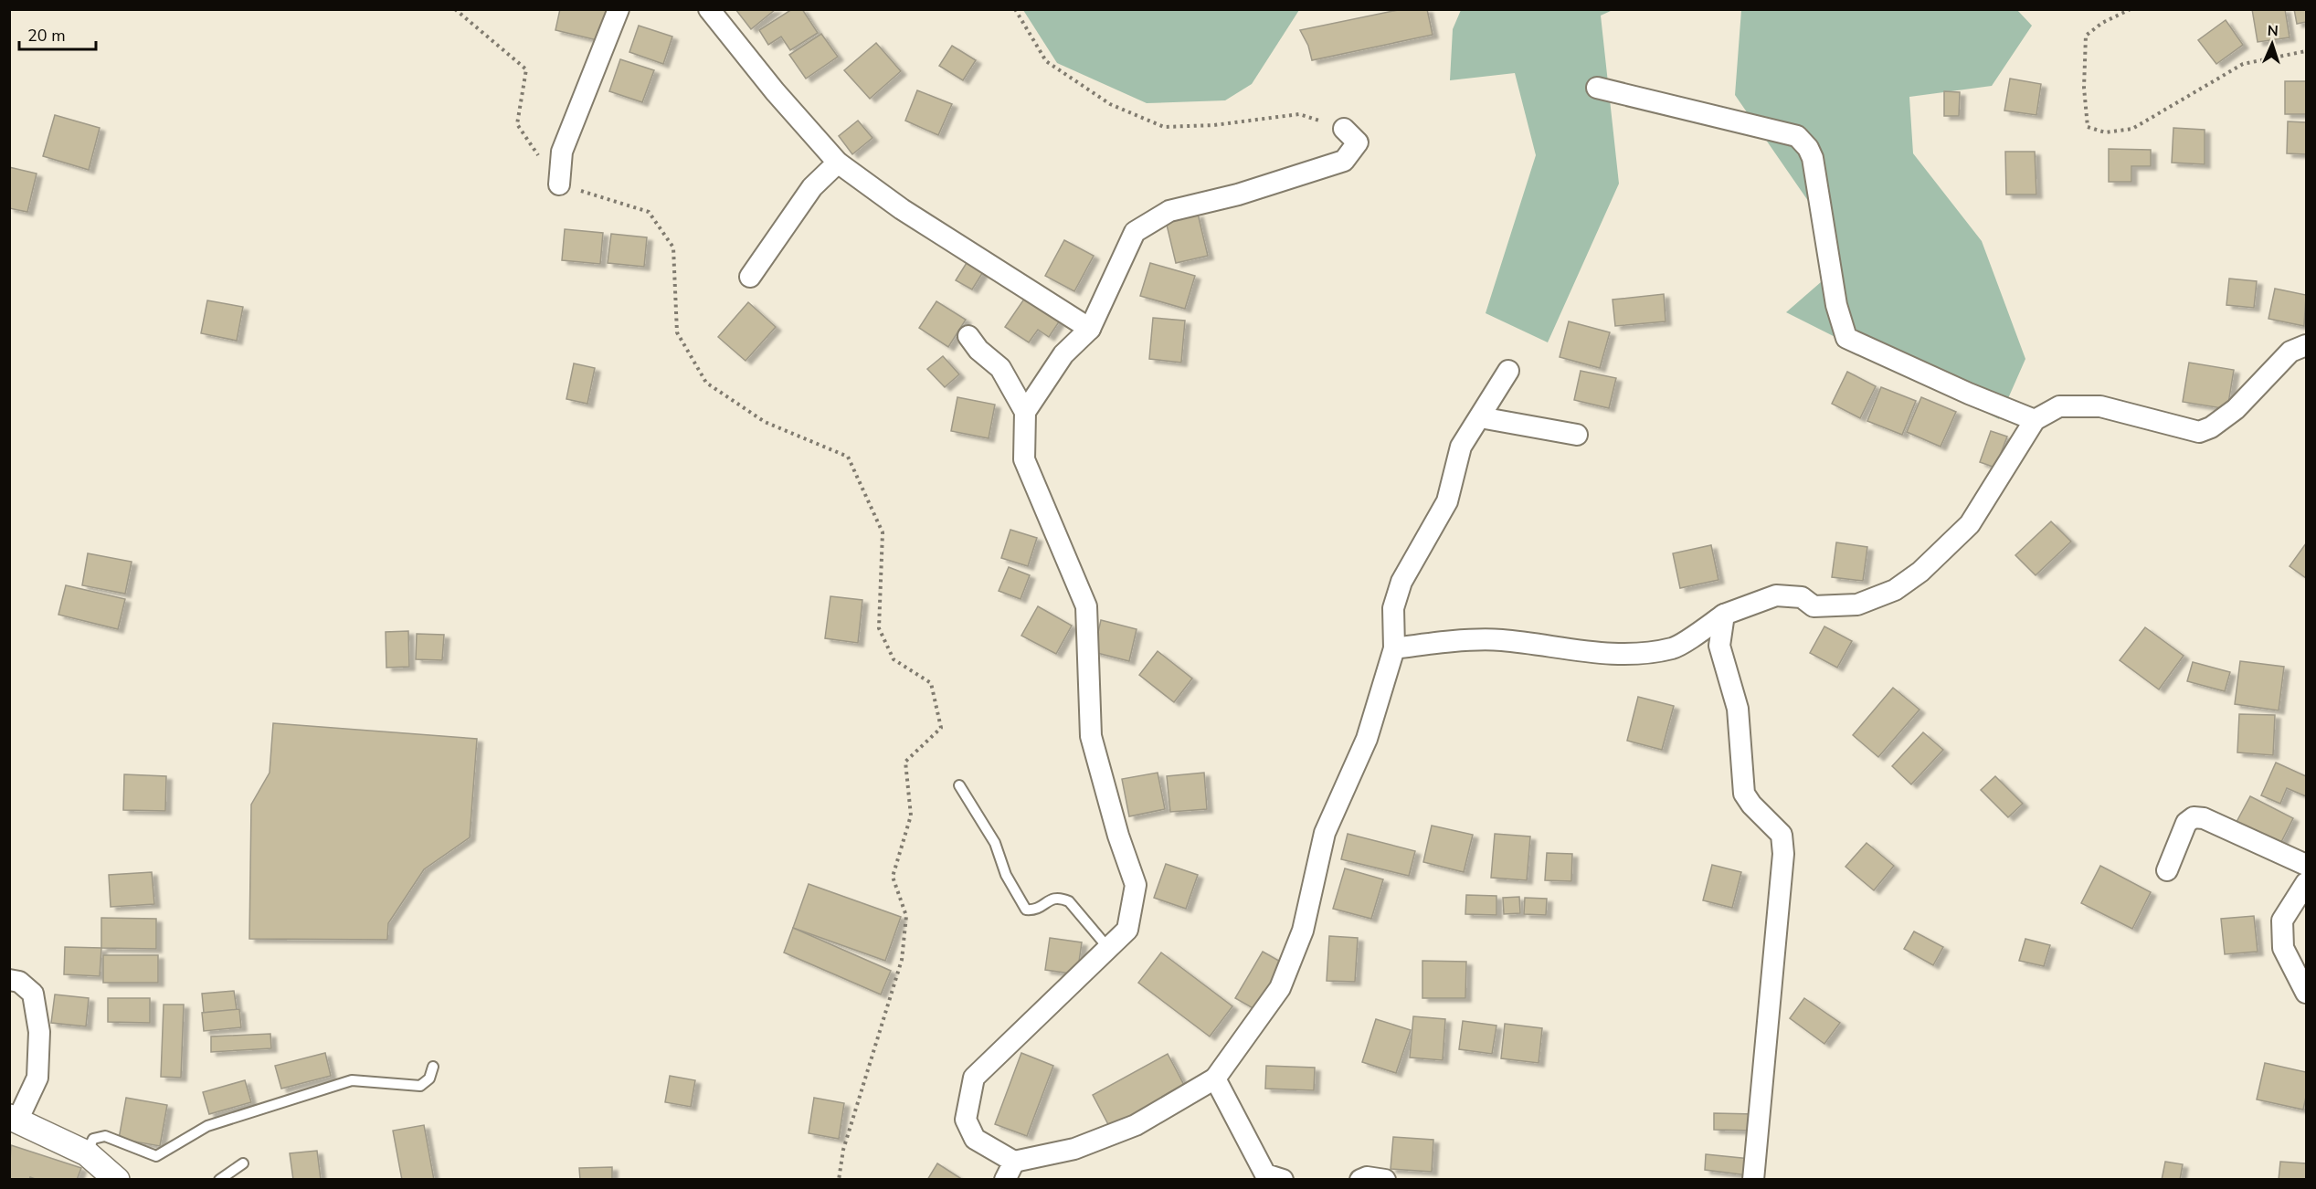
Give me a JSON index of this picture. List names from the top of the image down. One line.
{"scale_bar":"20 m","north":"top"}
